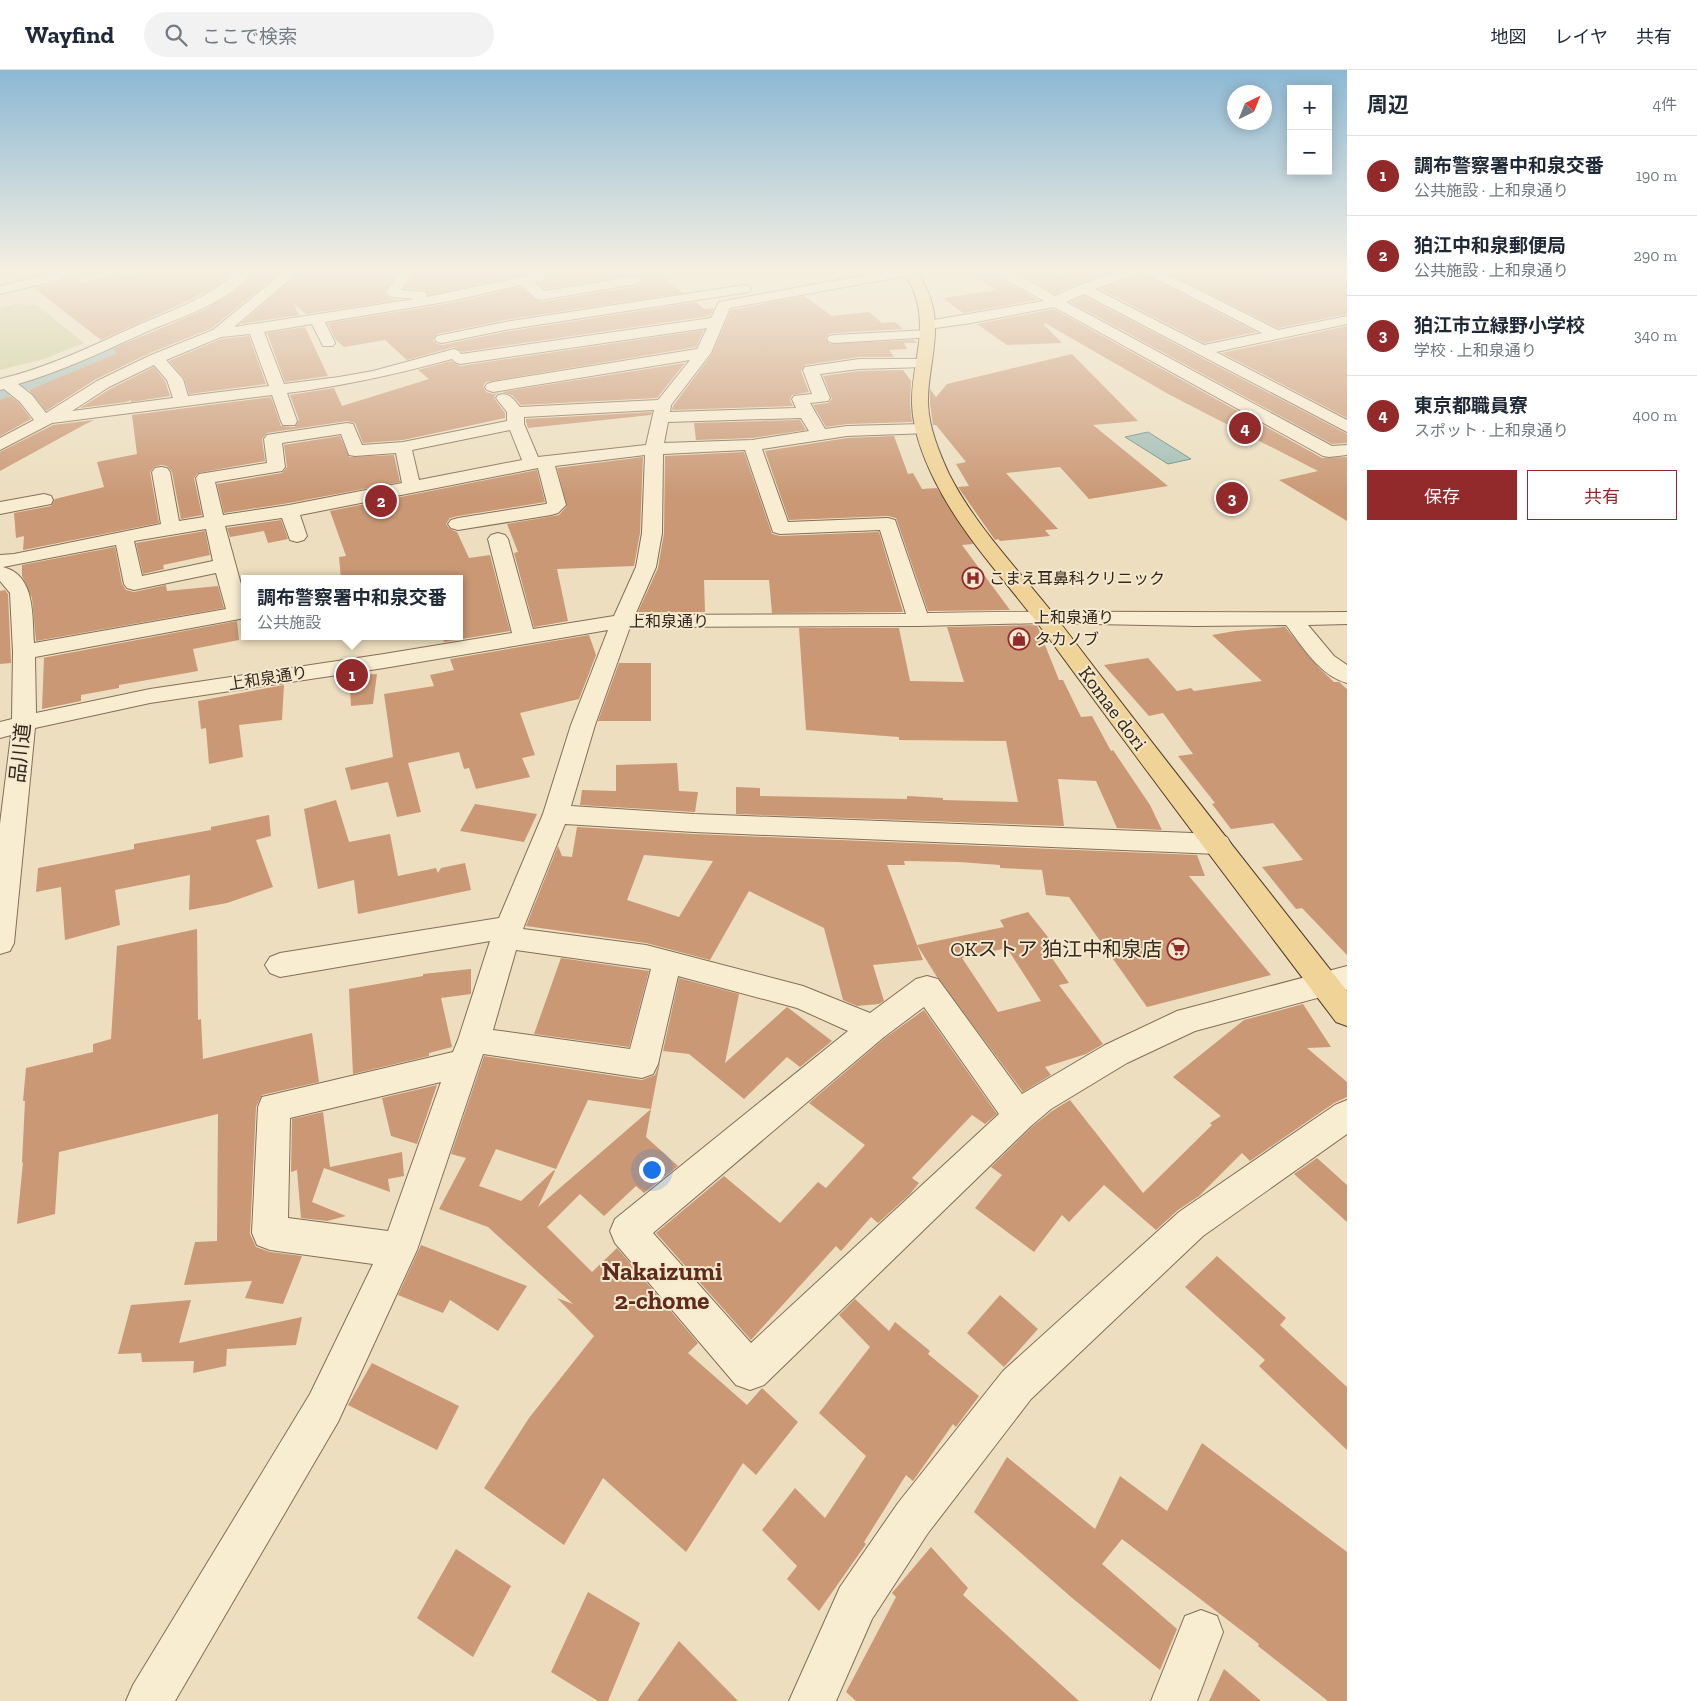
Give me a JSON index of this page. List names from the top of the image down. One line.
{"streets":{"main road":["Komae dori"],"street":["上和泉通り","品川道"]},"crossings":[["上和泉通り","Komae dori"],["上和泉通り","品川道"]],"districts":["Nakaizumi 2-chome"],"places":{"hospital":["こまえ耳鼻科クリニック"],"shop":["タカノブ"],"supermarket":["OKストア 狛江中和泉店"]},"north":"top right","page":{"header":"Wayfind","search":"ここで検索","nav":["地図","レイヤ","共有"],"heading":["周辺","4件"],"map_buttons":["+","−"],"list":[{"mark":"1","name":"調布警察署中和泉交番","note":"公共施設 · 上和泉通り","value":"190 m"},{"mark":"2","name":"狛江中和泉郵便局","note":"公共施設 · 上和泉通り","value":"290 m"},{"mark":"3","name":"狛江市立緑野小学校","note":"学校 · 上和泉通り","value":"340 m"},{"mark":"4","name":"東京都職員寮","note":"スポット · 上和泉通り","value":"400 m"}],"pins":["4","3","2","1"],"buttons":["保存","共有"],"popup":["調布警察署中和泉交番","公共施設"]}}
